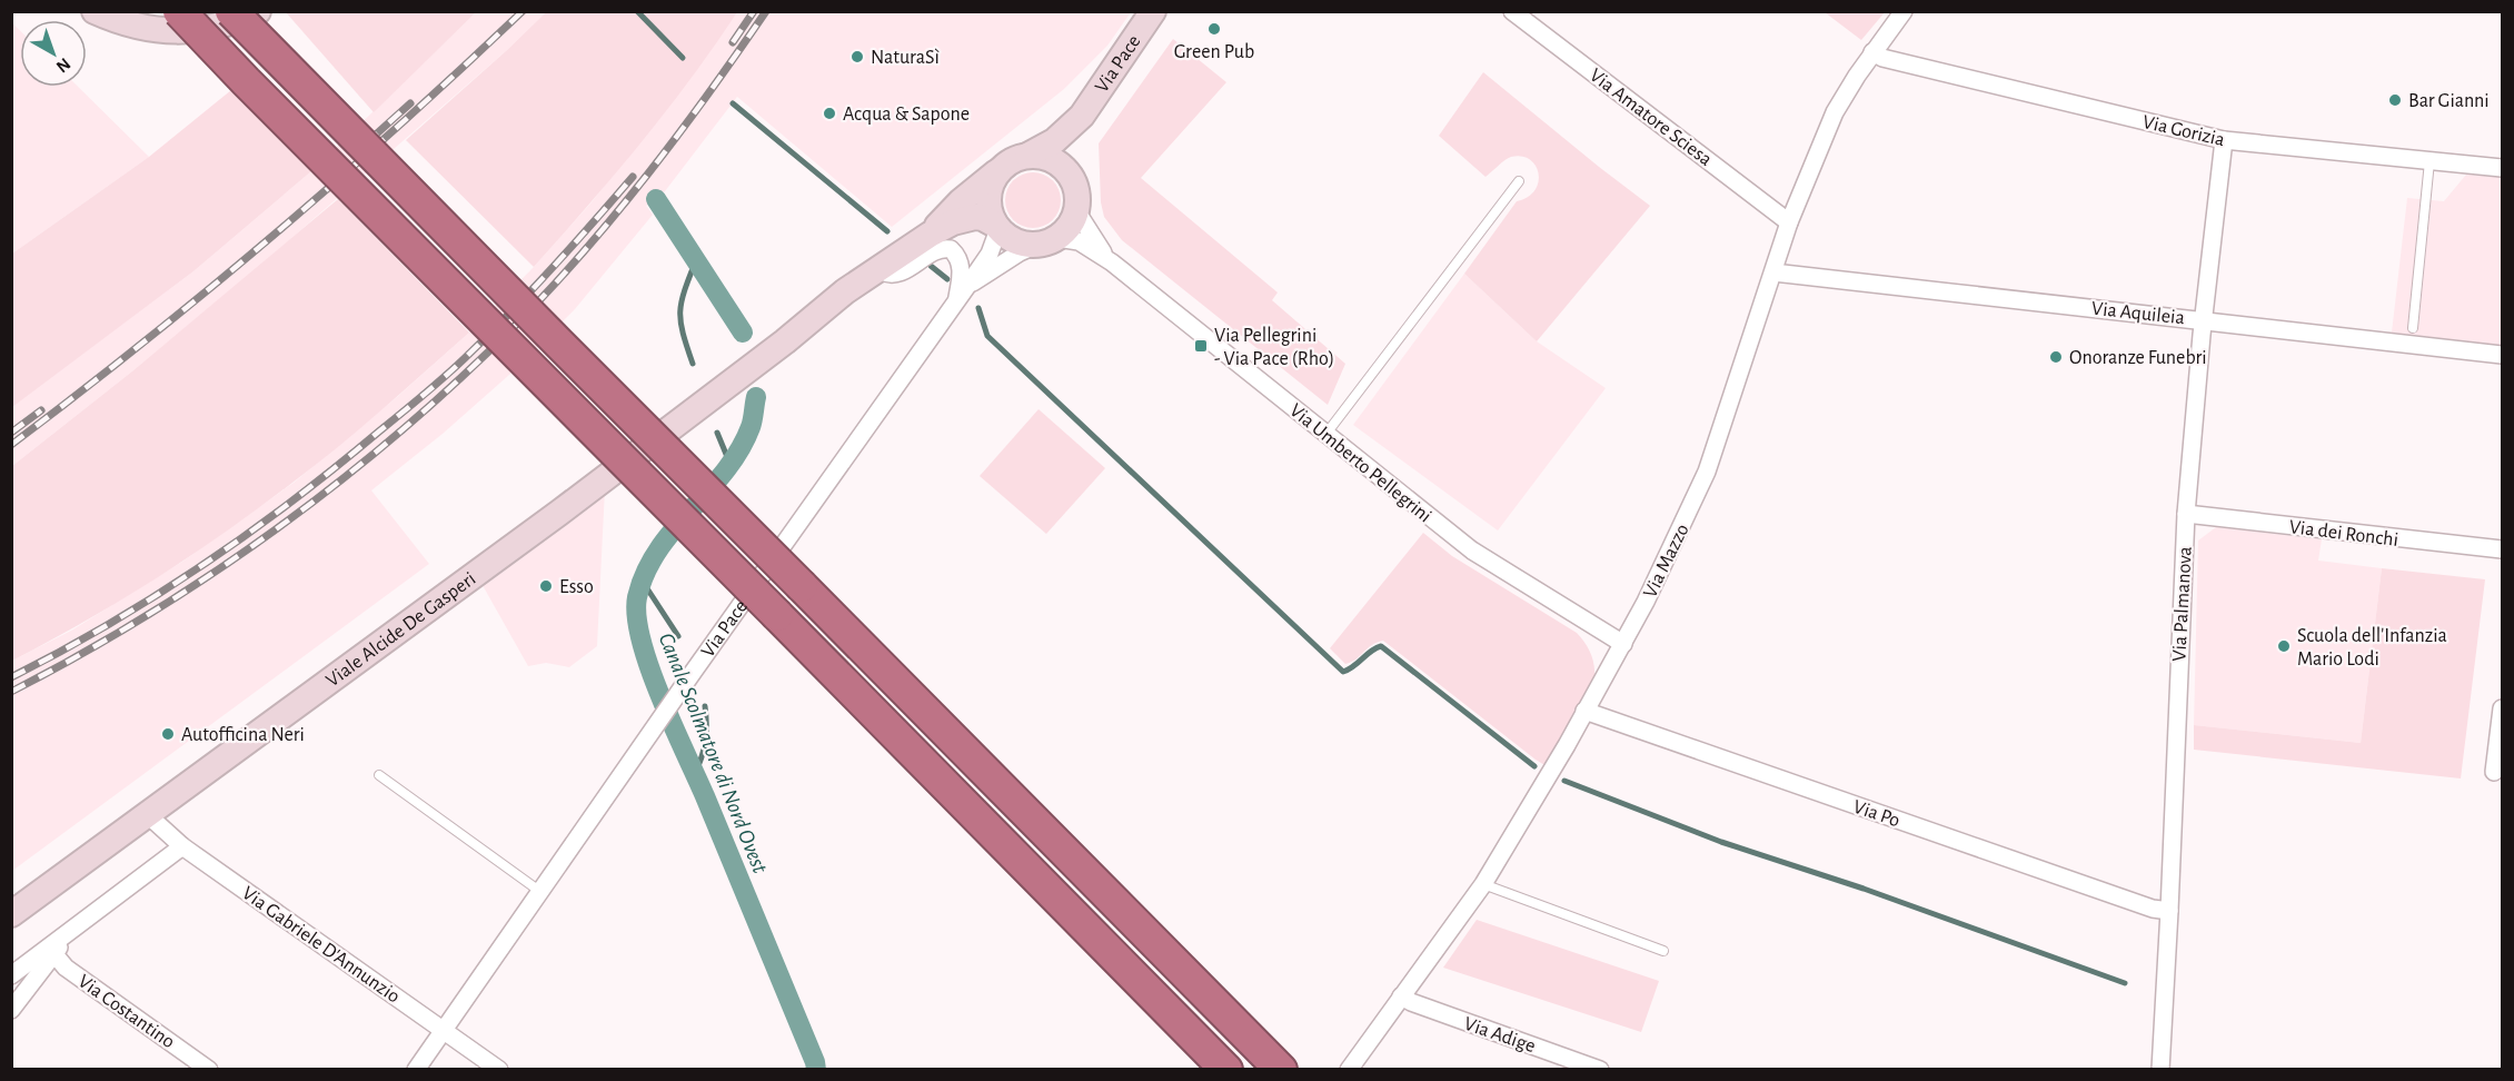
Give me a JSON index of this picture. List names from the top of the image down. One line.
{"streets":{"street":["Via Pace","Via Amatore Sciesa","Via Gorizia","Via Aquileia","Via Umberto Pellegrini","Via dei Ronchi","Via Mazzo","Via Palmanova","Viale Alcide De Gasperi","Via Po","Via Gabriele D'Annunzio","Via Costantino","Via Adige"]},"crossings":[["Via Pace","Viale Alcide De Gasperi"],["Via Pace","Via Gabriele D'Annunzio"],["Via Amatore Sciesa","Via Mazzo"],["Via Gorizia","Via Mazzo"],["Via Gorizia","Via Palmanova"],["Via Aquileia","Via Mazzo"],["Via Aquileia","Via Palmanova"],["Via Umberto Pellegrini","Via Mazzo"],["Via dei Ronchi","Via Palmanova"],["Via Mazzo","Via Po"],["Via Mazzo","Via Adige"],["Via Palmanova","Via Po"],["Viale Alcide De Gasperi","Via Gabriele D'Annunzio"]],"water":["Canale Scolmatore di Nord Ovest"],"places":{"other":["Green Pub","NaturaSì","Bar Gianni","Acqua & Sapone","Onoranze Funebri","Esso","Scuola dell'Infanzia Mario Lodi","Autofficina Neri"],"transit":["Via Pellegrini - Via Pace (Rho)"]},"north":"bottom right"}
